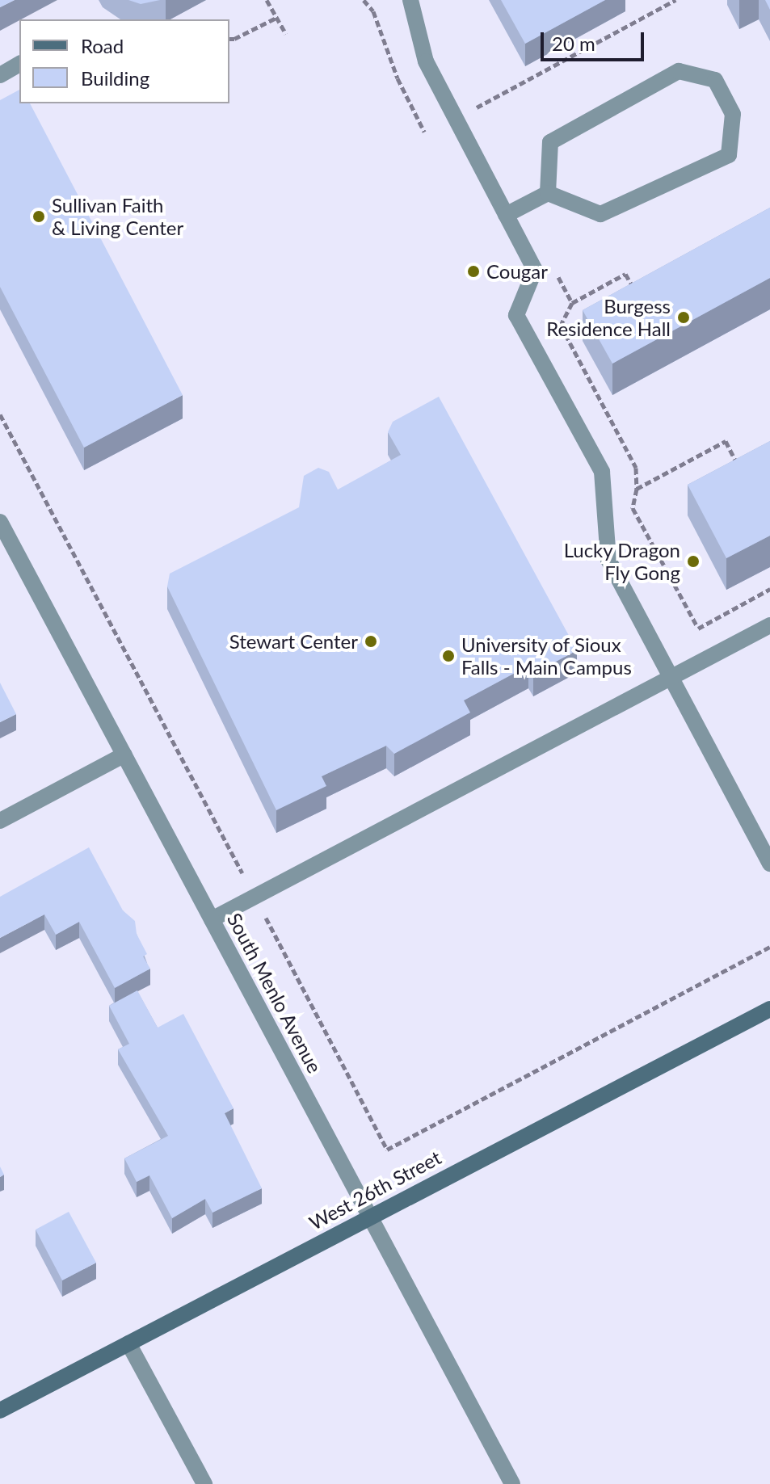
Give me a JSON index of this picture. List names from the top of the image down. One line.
{"streets":{"main road":["West 26th Street"],"street":["South Menlo Avenue"]},"crossings":[["South Menlo Avenue","West 26th Street"]],"places":["Sullivan Faith & Living Center","Cougar","Burgess Residence Hall","Lucky Dragon Fly Gong","Stewart Center","University of Sioux Falls - Main Campus"],"legend":["Road","Building"],"scale_bar":"20 m"}
